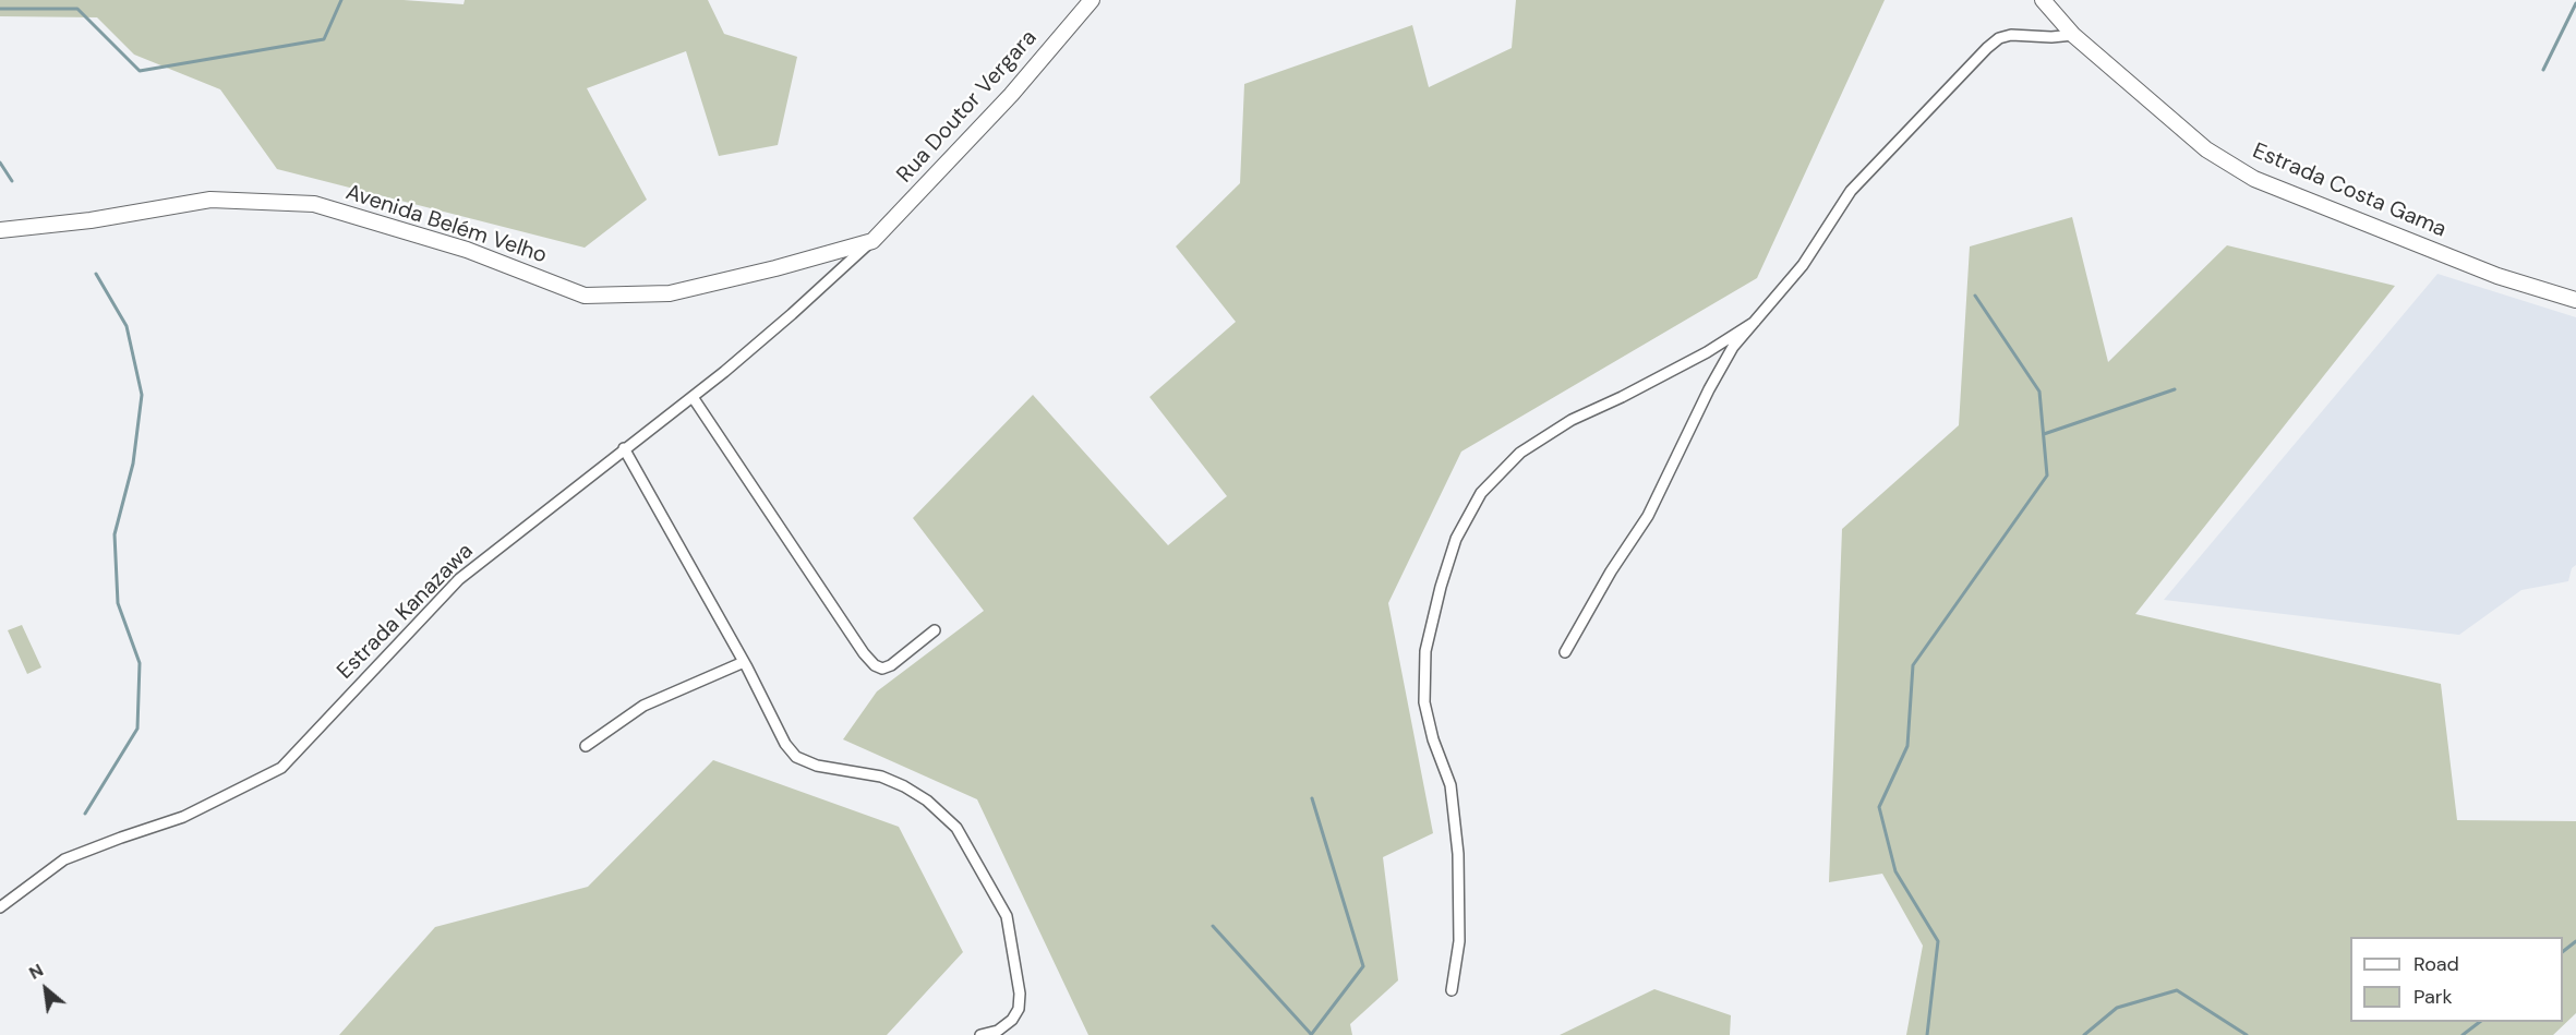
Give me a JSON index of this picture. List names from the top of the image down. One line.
{"streets":{"main road":["Rua Doutor Vergara","Estrada Costa Gama","Avenida Belém Velho"],"street":["Estrada Kanazawa"]},"crossings":[["Rua Doutor Vergara","Avenida Belém Velho"],["Rua Doutor Vergara","Estrada Kanazawa"],["Avenida Belém Velho","Estrada Kanazawa"]],"legend":["Road","Park"],"north":"top left"}
